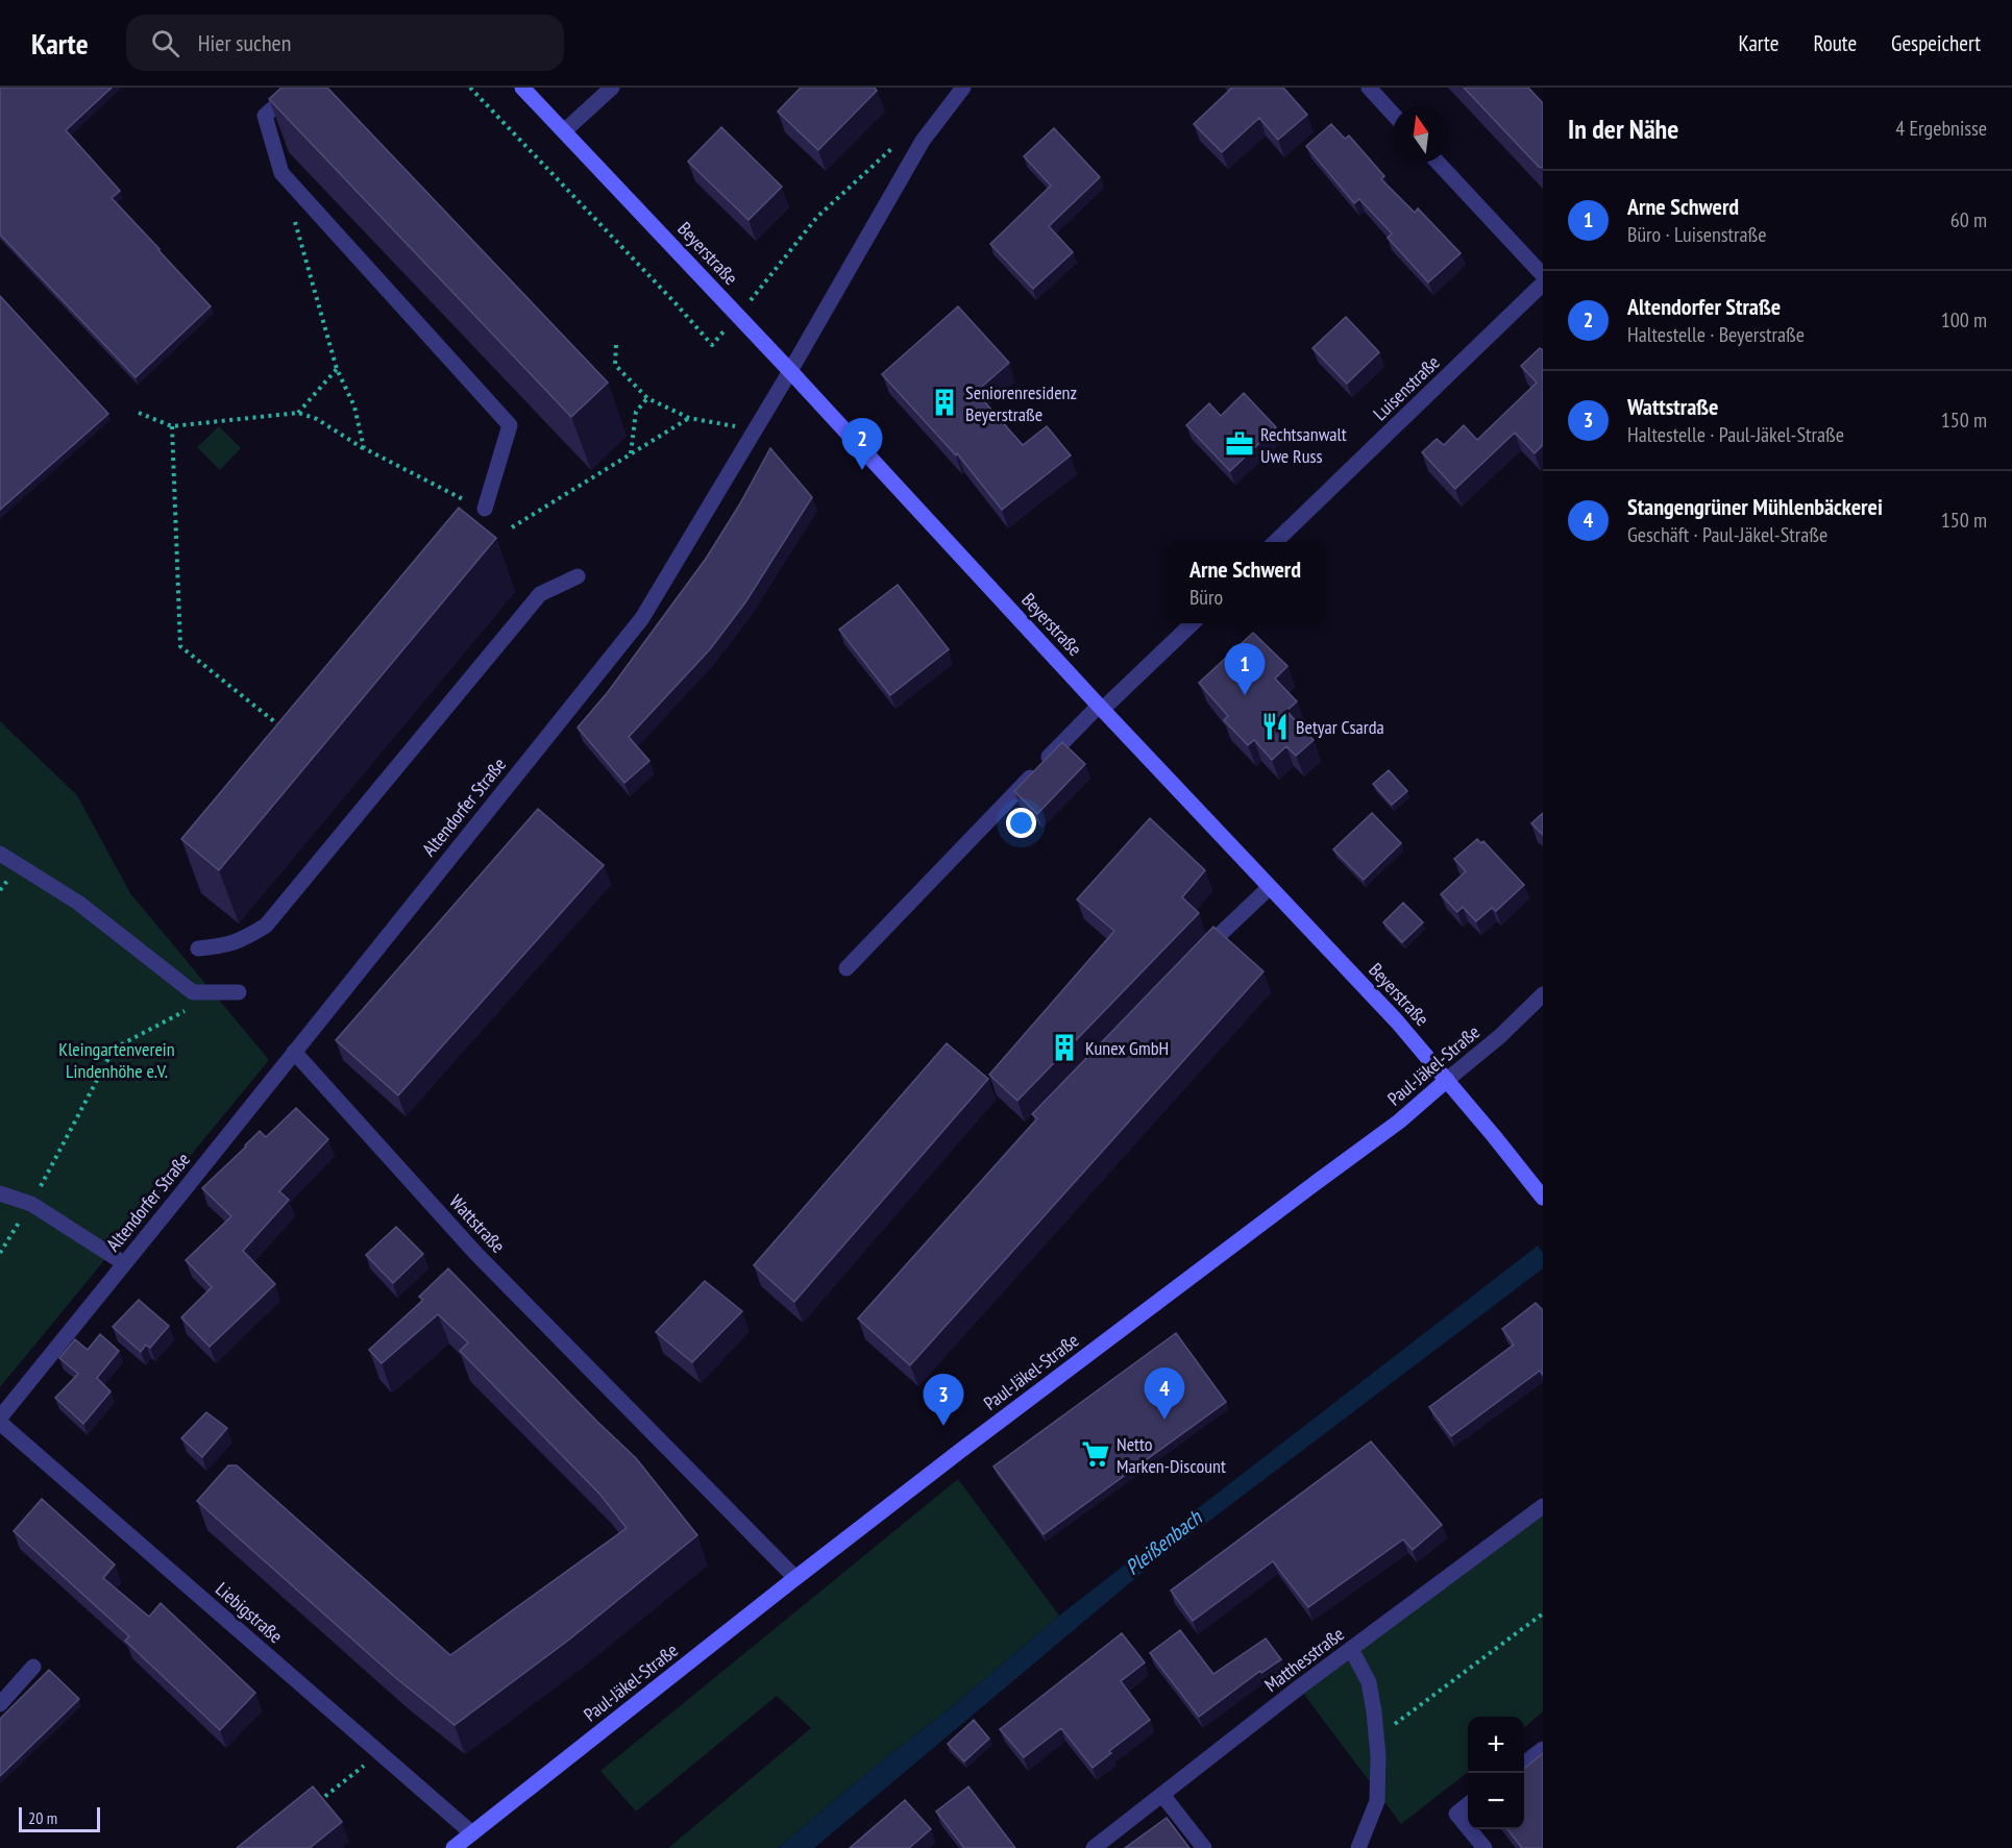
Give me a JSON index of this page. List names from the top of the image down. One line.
{"streets":{"street":["Beyerstraße","Luisenstraße","Altendorfer Straße","Paul-Jäkel-Straße","Wattstraße","Liebigstraße","Matthesstraße"]},"crossings":[["Beyerstraße","Altendorfer Straße"],["Beyerstraße","Paul-Jäkel-Straße"],["Altendorfer Straße","Wattstraße"],["Paul-Jäkel-Straße","Wattstraße"],["Paul-Jäkel-Straße","Liebigstraße"]],"water":["Pleißenbach"],"parks":["Kleingartenverein Lindenhöhe e.V."],"places":{"building":["Seniorenresidenz Beyerstraße","Kunex GmbH"],"office":["Rechtsanwalt Uwe Russ"],"restaurant":["Betyar Csarda"],"supermarket":["Netto Marken-Discount"]},"scale_bar":"20 m","north":"top","page":{"header":"Karte","search":"Hier suchen","nav":["Karte","Route","Gespeichert"],"heading":["In der Nähe","4 Ergebnisse"],"list":[{"mark":"1","name":"Arne Schwerd","note":"Büro · Luisenstraße","value":"60 m"},{"mark":"2","name":"Altendorfer Straße","note":"Haltestelle · Beyerstraße","value":"100 m"},{"mark":"3","name":"Wattstraße","note":"Haltestelle · Paul-Jäkel-Straße","value":"150 m"},{"mark":"4","name":"Stangengrüner Mühlenbäckerei","note":"Geschäft · Paul-Jäkel-Straße","value":"150 m"}],"pins":["2","1","4","3"],"popup":["Arne Schwerd","Büro"],"map_buttons":["+","−"],"scale":"20 m"}}
